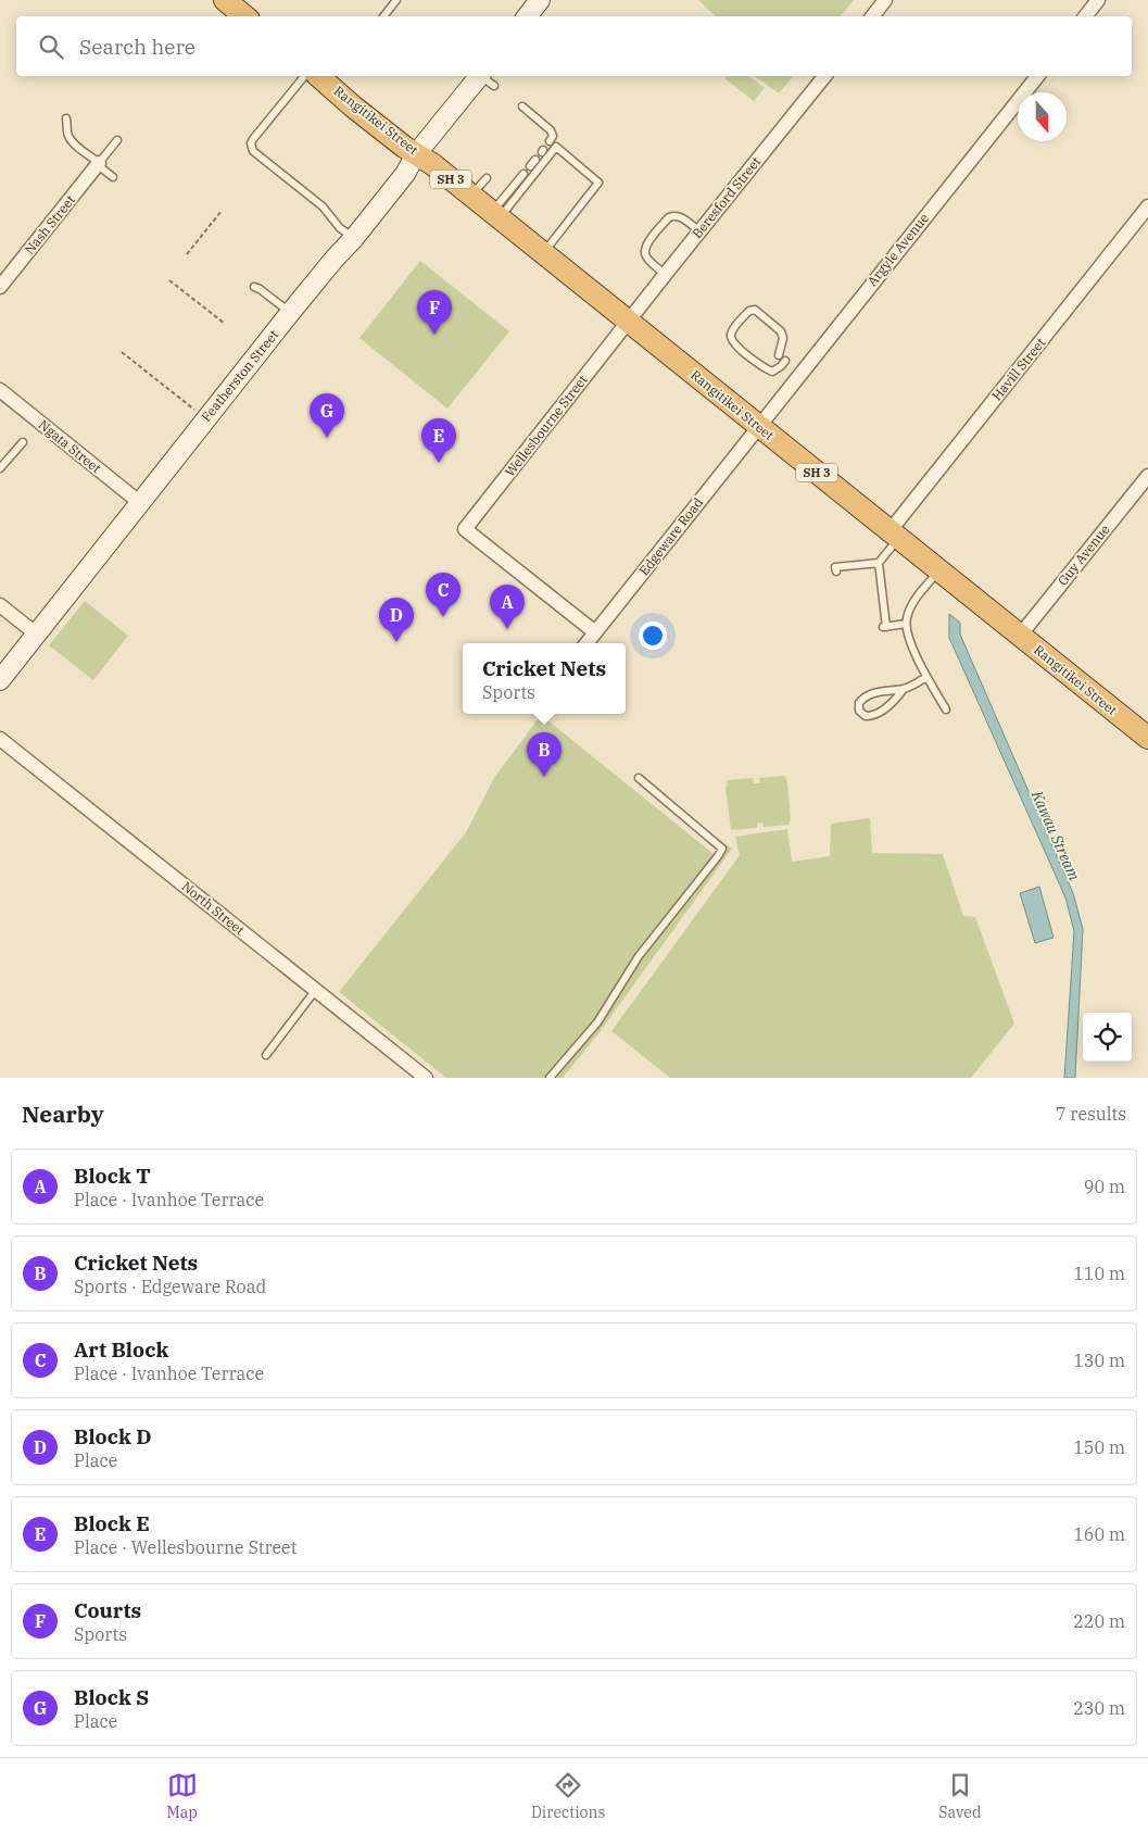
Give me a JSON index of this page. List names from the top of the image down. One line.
{"streets":{"highway":["Rangitikei Street","SH 3"],"main road":["Featherston Street"],"street":["Beresford Street","Nash Street","Argyle Avenue","Havill Street","Wellesbourne Street","Ngata Street","Edgeware Road","Guy Avenue","North Street"]},"crossings":[["Rangitikei Street","Beresford Street"],["Rangitikei Street","Argyle Avenue"],["Rangitikei Street","Havill Street"],["Rangitikei Street","Featherston Street"],["Rangitikei Street","Wellesbourne Street"],["Rangitikei Street","Edgeware Road"],["Rangitikei Street","Guy Avenue"],["Beresford Street","Wellesbourne Street"],["Argyle Avenue","Edgeware Road"],["Featherston Street","Ngata Street"],["Wellesbourne Street","Edgeware Road"]],"water":["Kawau Stream"],"north":"bottom","page":{"search":"Search here","pins":["F","G","E","C","A","D","B"],"popup":["Cricket Nets","Sports"],"heading":["Nearby","7 results"],"list":[{"mark":"A","name":"Block T","note":"Place · Ivanhoe Terrace","value":"90 m"},{"mark":"B","name":"Cricket Nets","note":"Sports · Edgeware Road","value":"110 m"},{"mark":"C","name":"Art Block","note":"Place · Ivanhoe Terrace","value":"130 m"},{"mark":"D","name":"Block D","note":"Place","value":"150 m"},{"mark":"E","name":"Block E","note":"Place · Wellesbourne Street","value":"160 m"},{"mark":"F","name":"Courts","note":"Sports","value":"220 m"},{"mark":"G","name":"Block S","note":"Place","value":"230 m"}],"nav":["Map","Directions","Saved"]}}
